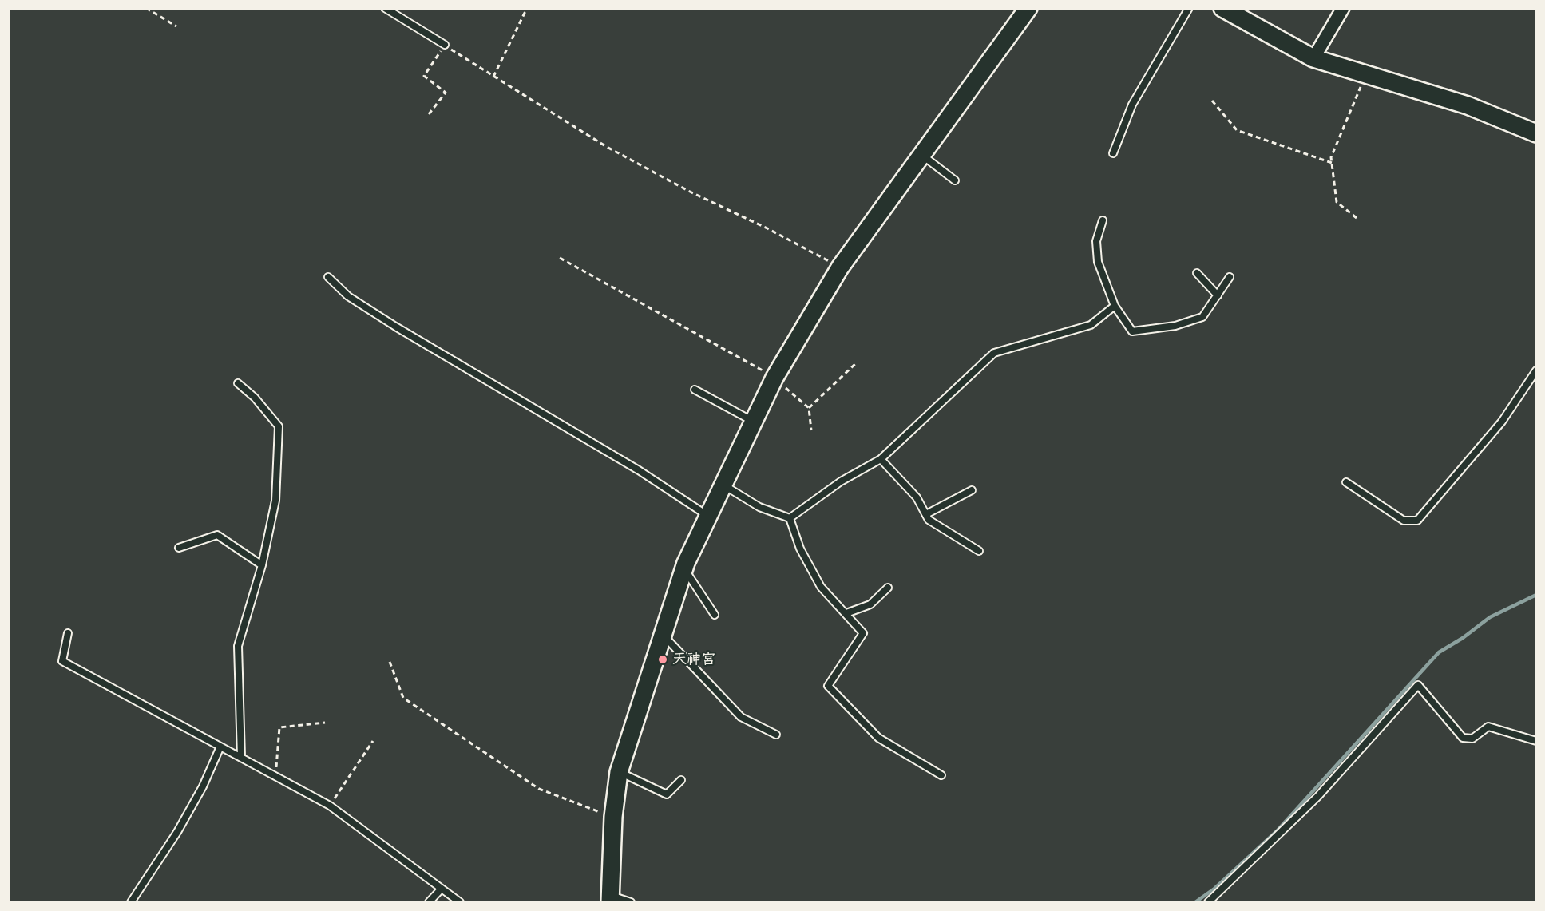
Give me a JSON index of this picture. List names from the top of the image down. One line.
{"places":["天神宮"]}
